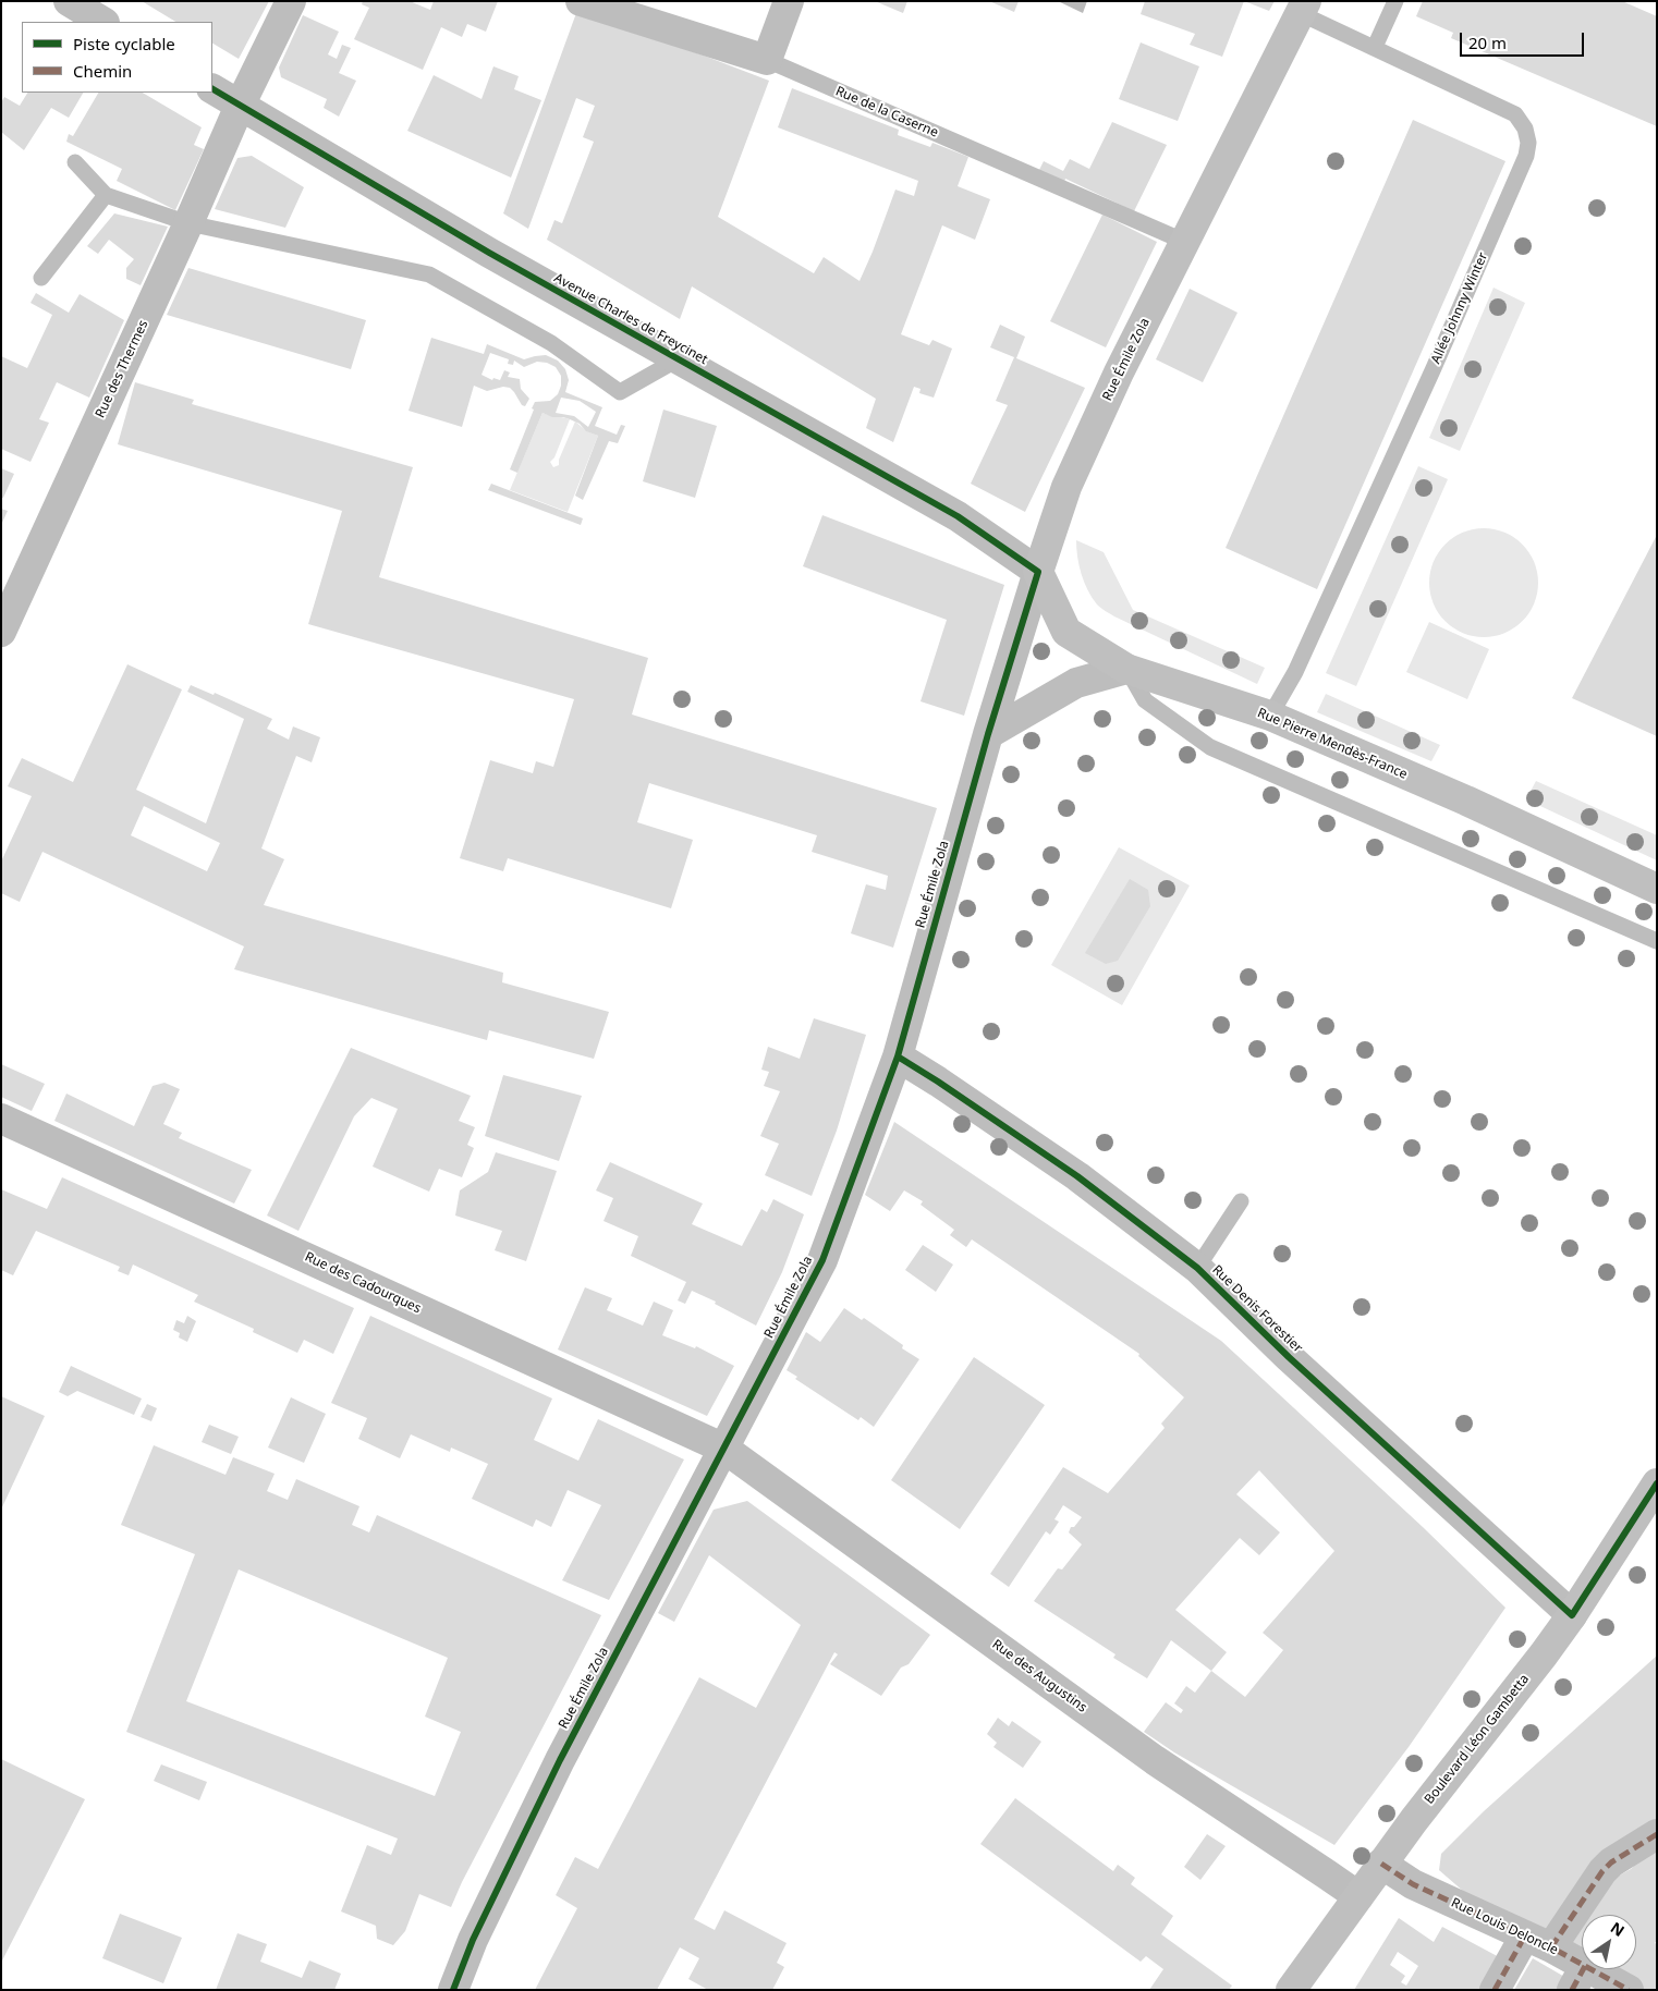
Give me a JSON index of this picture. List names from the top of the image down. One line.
{"streets":{"main road":["Rue Émile Zola","Rue Pierre Mendès-France","Boulevard Léon Gambetta"],"street":["Rue de la Caserne","Avenue Charles de Freycinet","Rue des Thermes","Rue des Cadourques","Rue Denis Forestier","Rue des Augustins","Rue Louis Deloncle"],"lane":["Allée Johnny Winter"]},"crossings":[["Rue de la Caserne","Rue Émile Zola"],["Allée Johnny Winter","Rue Émile Zola"],["Allée Johnny Winter","Rue Pierre Mendès-France"],["Avenue Charles de Freycinet","Rue Émile Zola"],["Avenue Charles de Freycinet","Rue des Thermes"],["Avenue Charles de Freycinet","Rue Pierre Mendès-France"],["Rue Émile Zola","Rue Pierre Mendès-France"],["Rue Émile Zola","Rue des Cadourques"],["Rue Émile Zola","Rue Denis Forestier"],["Rue Émile Zola","Rue des Augustins"],["Rue des Cadourques","Rue des Augustins"],["Rue Denis Forestier","Boulevard Léon Gambetta"],["Rue des Augustins","Boulevard Léon Gambetta"],["Boulevard Léon Gambetta","Rue Louis Deloncle"]],"legend":["Piste cyclable","Chemin"],"scale_bar":"20 m","north":"top right"}
